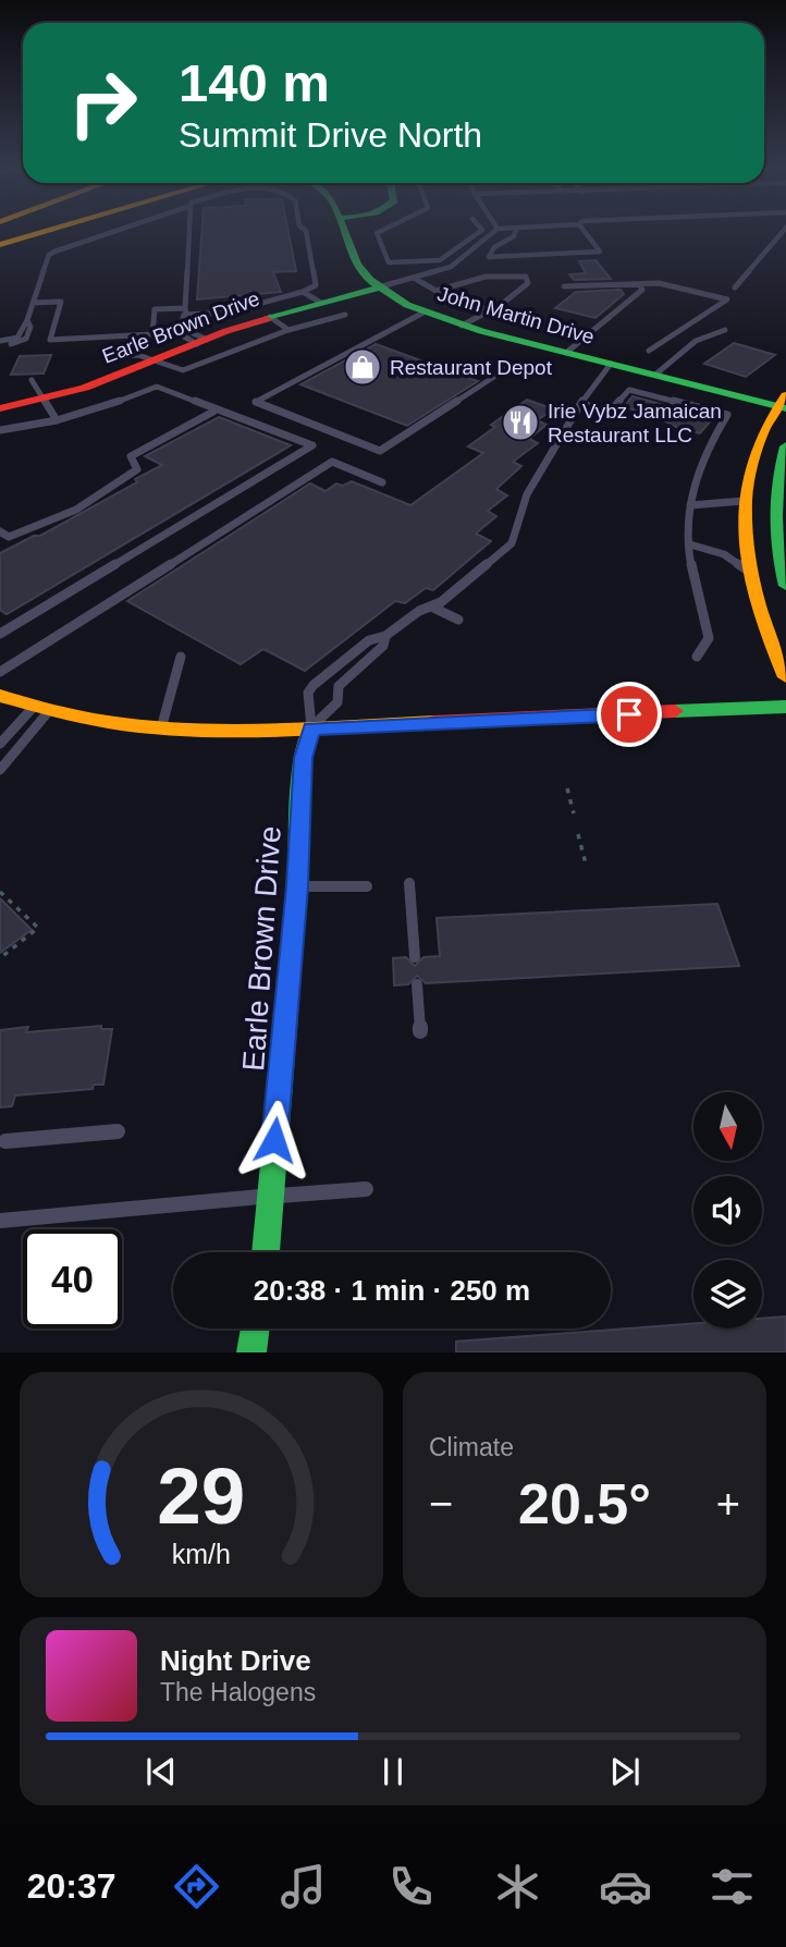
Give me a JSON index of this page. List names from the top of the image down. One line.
{"streets":{"main road":["John Martin Drive","Earle Brown Drive"]},"crossings":[["John Martin Drive","Earle Brown Drive"]],"places":{"shop":["Restaurant Depot"],"restaurant":["Irie Vybz Jamaican Restaurant LLC"]},"north":"bottom","page":{"turn":["140 m","Summit Drive North"],"limit":"40","trip":"20:38 · 1 min · 250 m","tile":"Climate","heat":["−","20.5°","+"],"song":["Night Drive","The Halogens"],"tabs":"20:37","gauge":["29","km/h"]}}
